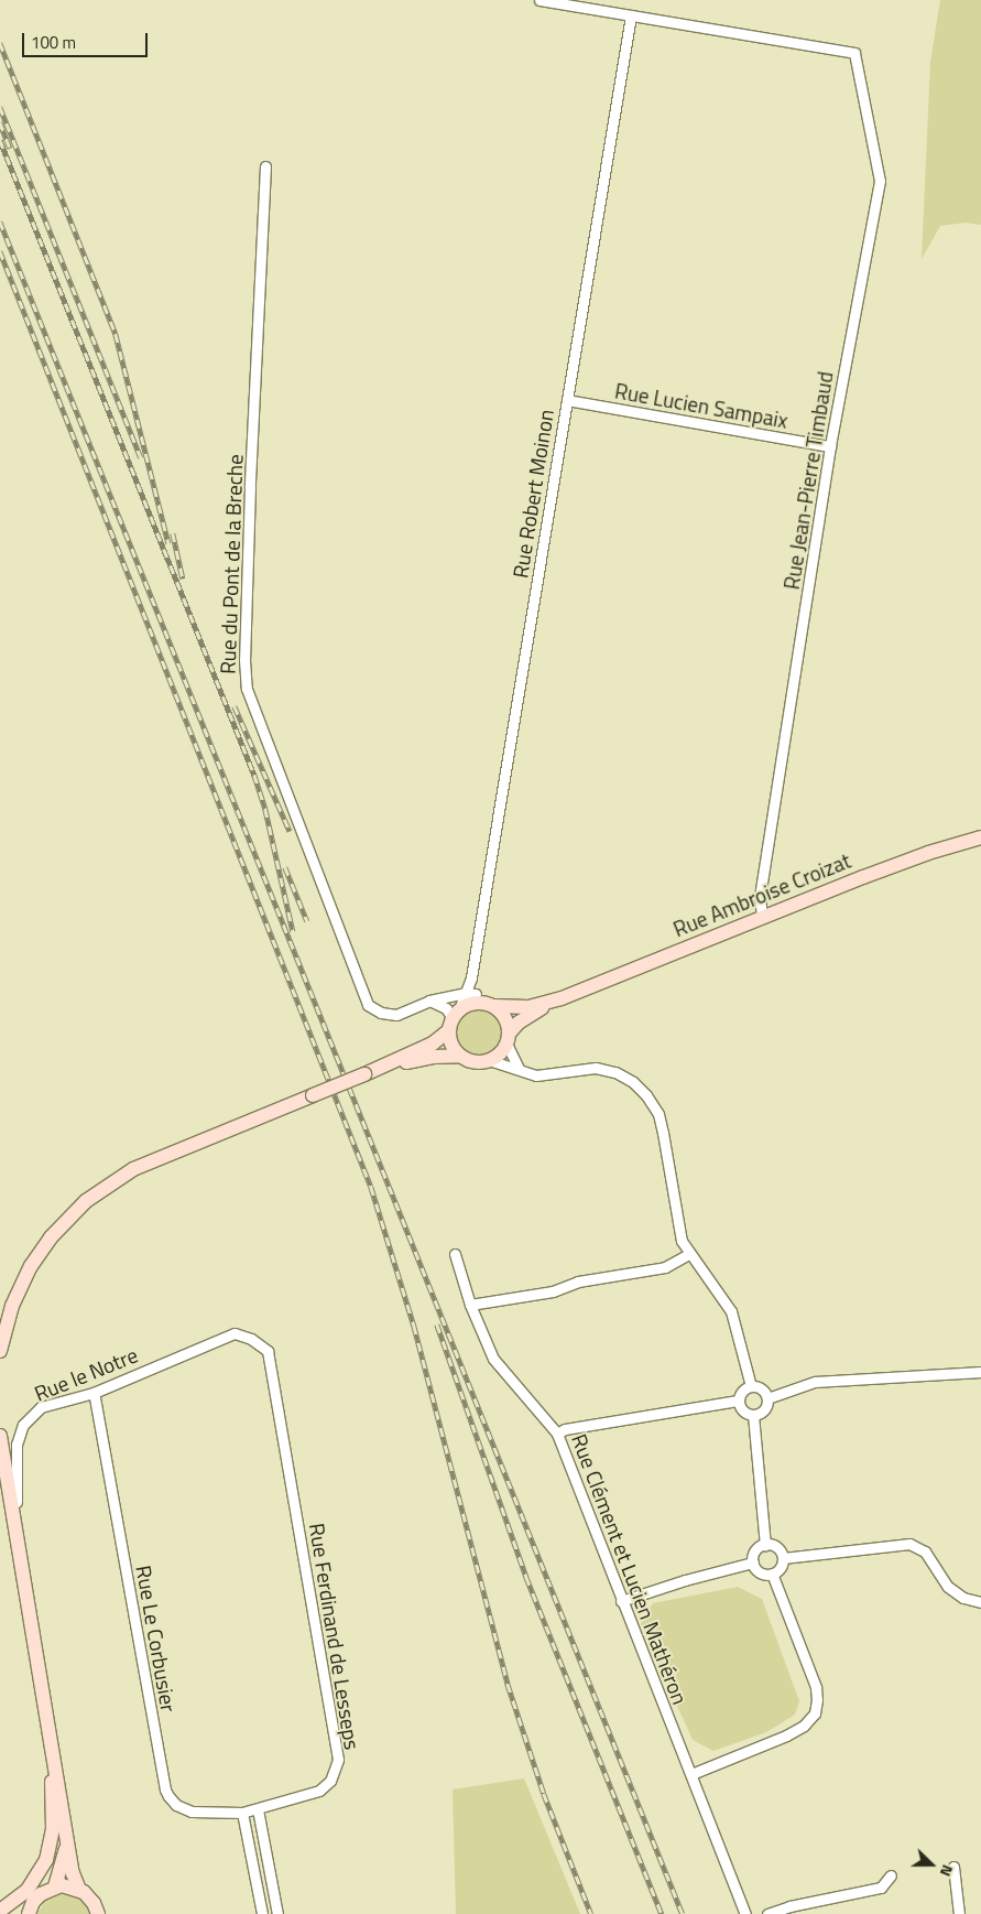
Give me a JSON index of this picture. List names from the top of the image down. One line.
{"streets":{"main road":["Rue Ambroise Croizat"],"street":["Rue Lucien Sampaix","Rue Jean-Pierre Timbaud","Rue Robert Moinon","Rue du Pont de la Breche","Rue le Notre","Rue Clément et Lucien Mathéron","Rue Ferdinand de Lesseps","Rue Le Corbusier"]},"crossings":[["Rue Lucien Sampaix","Rue Jean-Pierre Timbaud"],["Rue Lucien Sampaix","Rue Robert Moinon"],["Rue Jean-Pierre Timbaud","Rue Robert Moinon"],["Rue Jean-Pierre Timbaud","Rue Ambroise Croizat"],["Rue Robert Moinon","Rue du Pont de la Breche"],["Rue le Notre","Rue Ferdinand de Lesseps"],["Rue le Notre","Rue Le Corbusier"],["Rue Ferdinand de Lesseps","Rue Le Corbusier"]],"scale_bar":"100 m","north":"right"}
